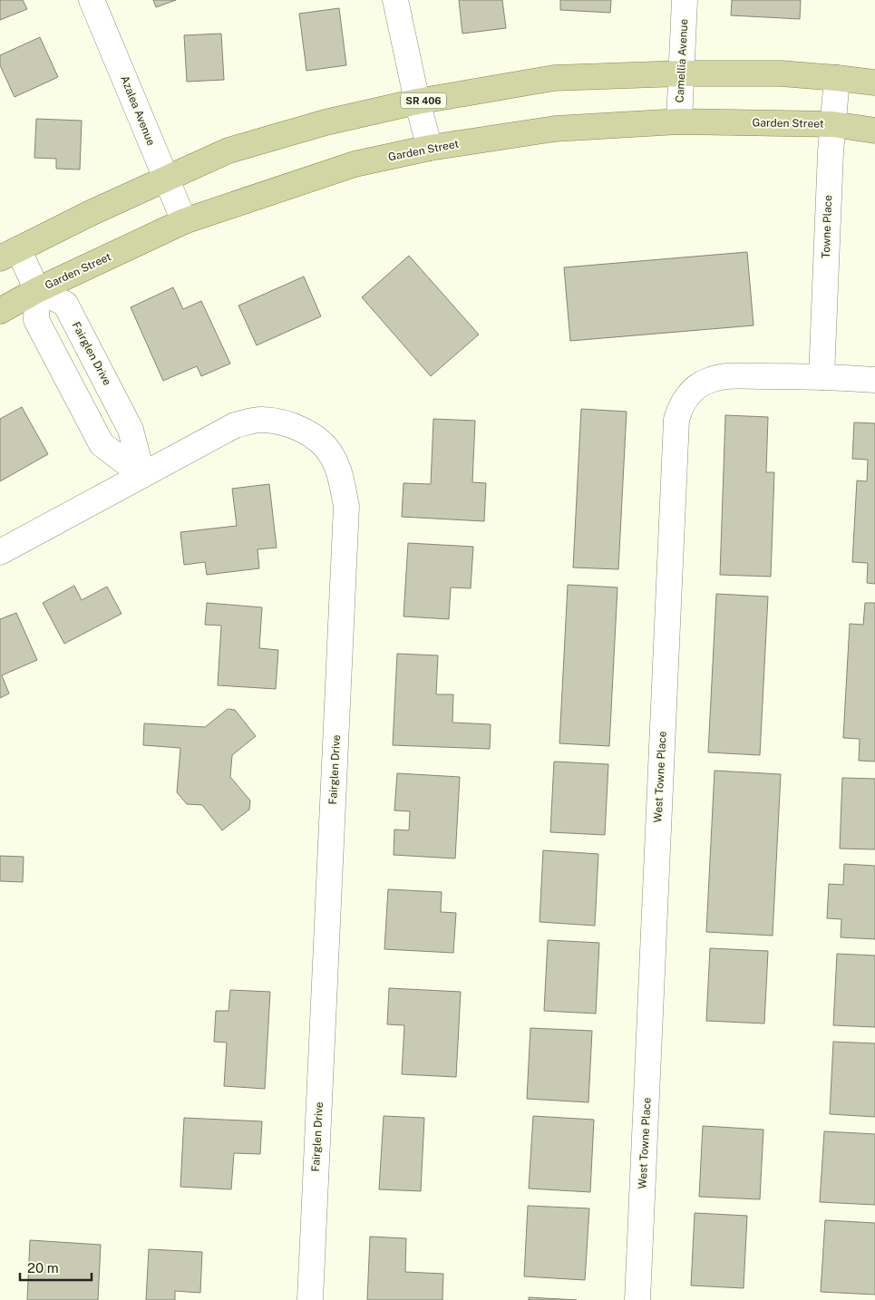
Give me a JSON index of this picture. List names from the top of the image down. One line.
{"streets":{"main road":["SR 406","Garden Street"],"street":["Camellia Avenue","Azalea Avenue","Towne Place","Fairglen Drive","West Towne Place"]},"crossings":[["Camellia Avenue","SR 406"],["Camellia Avenue","Garden Street"],["SR 406","Azalea Avenue"],["SR 406","Towne Place"],["Azalea Avenue","Garden Street"],["Garden Street","Towne Place"],["Garden Street","Fairglen Drive"],["Towne Place","West Towne Place"]],"scale_bar":"20 m"}
